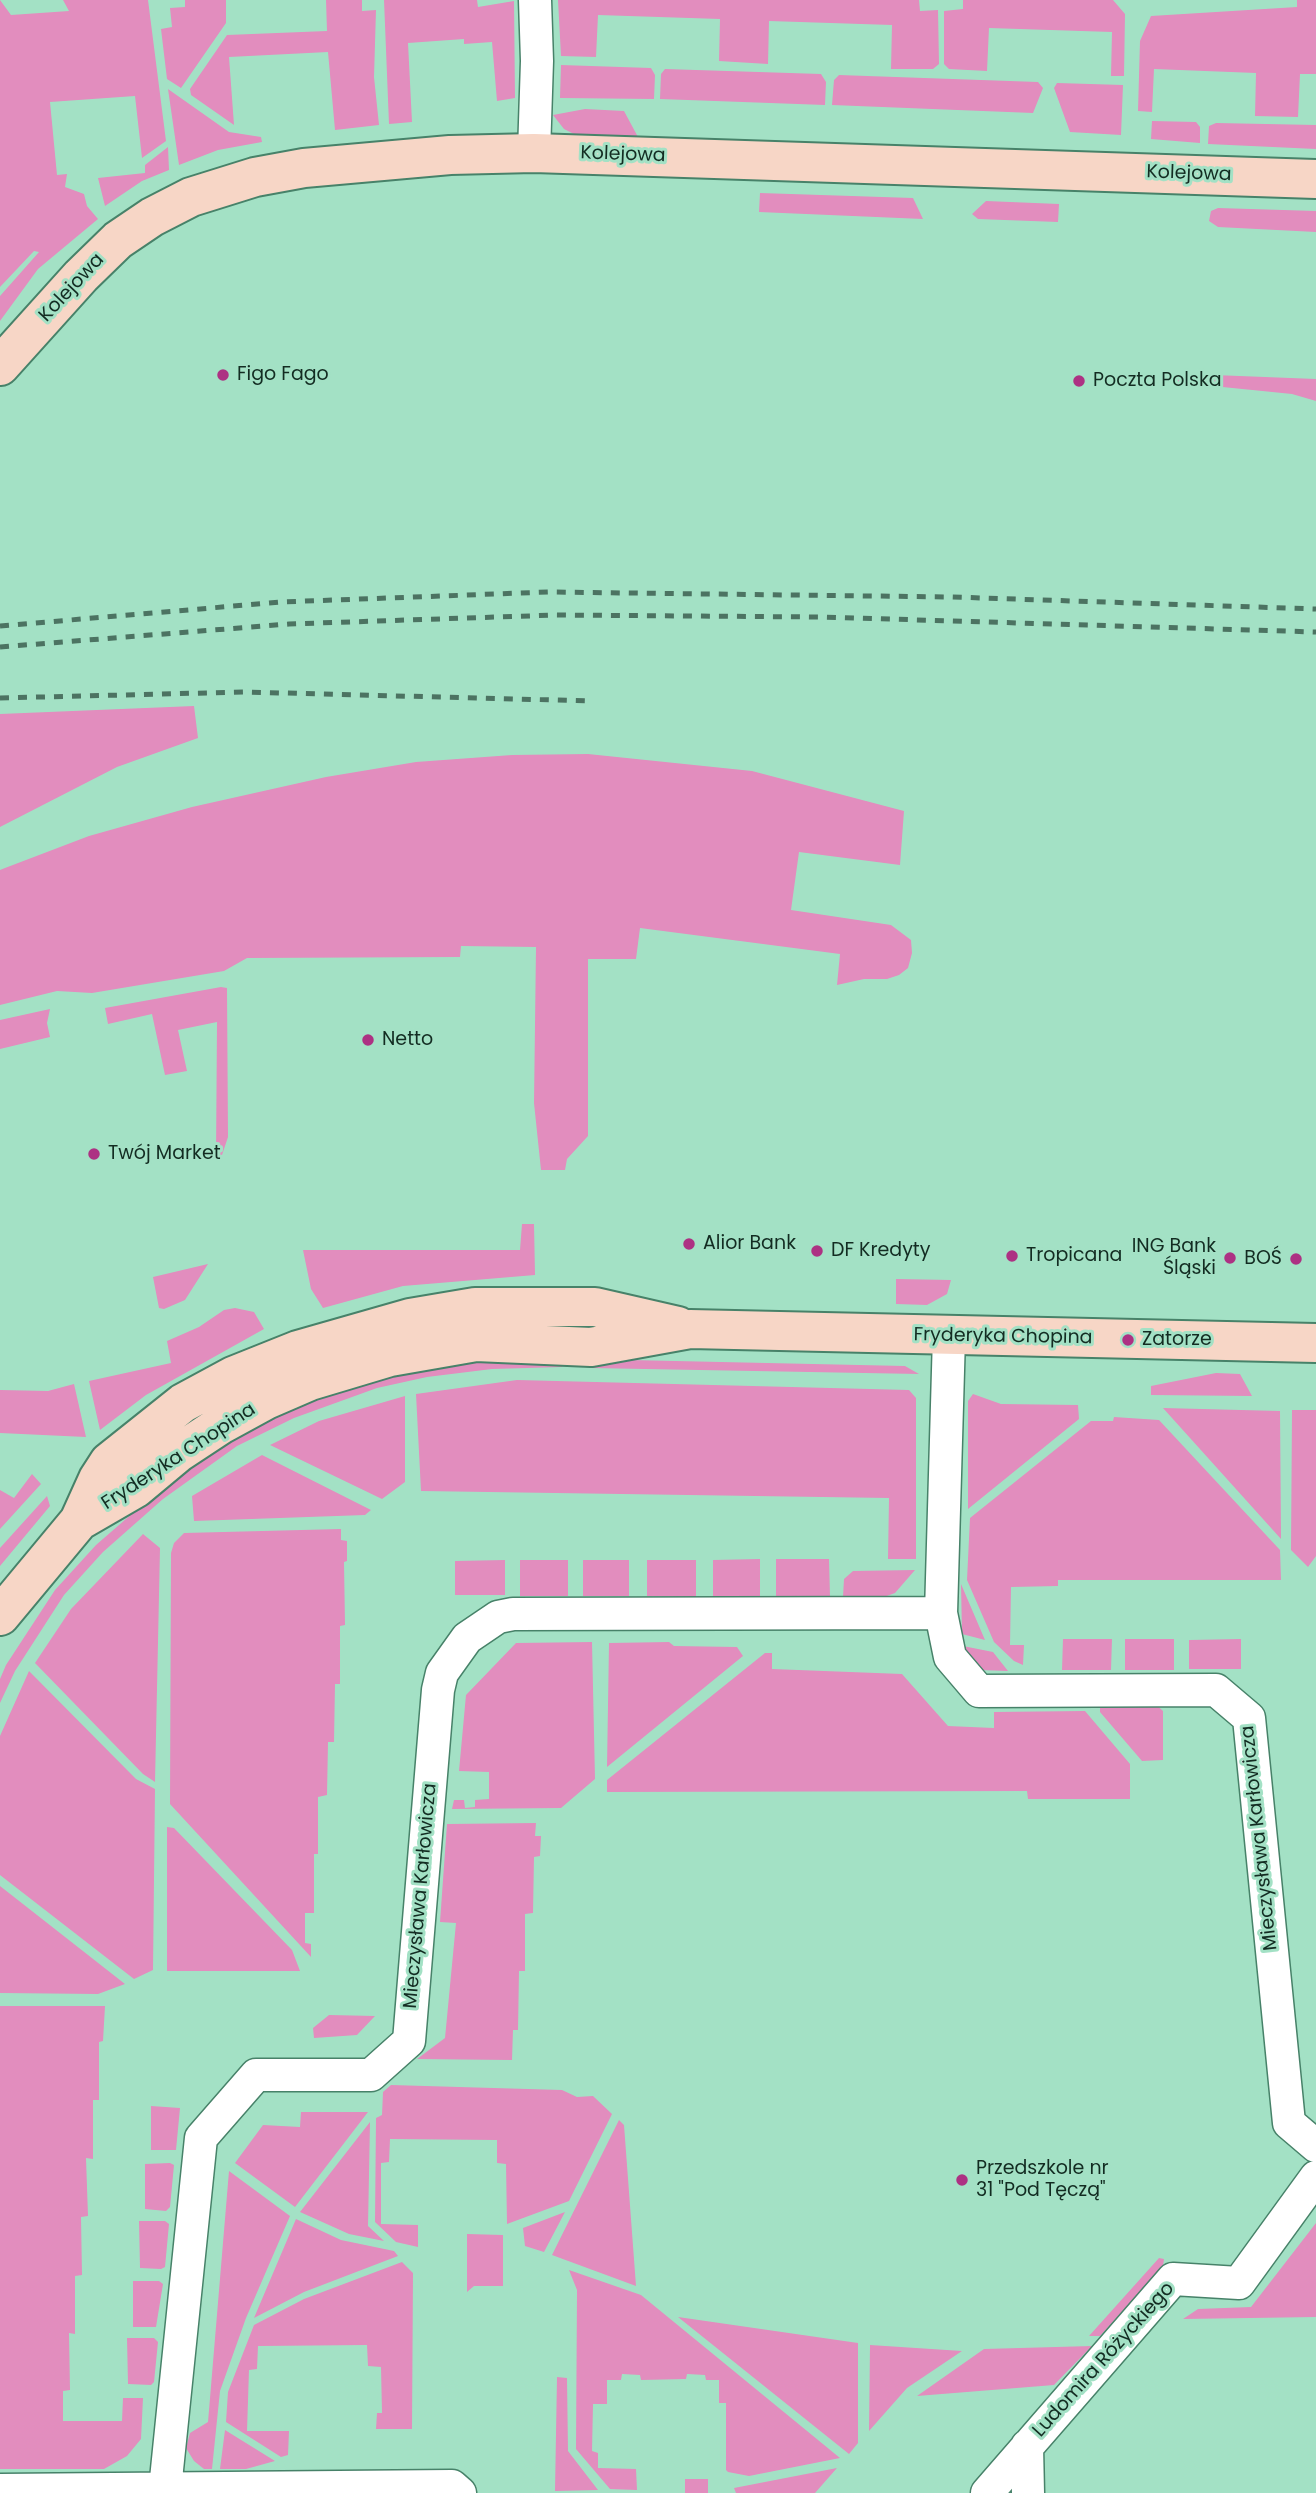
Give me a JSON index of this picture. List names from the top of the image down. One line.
{"streets":{"street":["Kolejowa","Fryderyka Chopina","Mieczysława Karłowicza","Ludomira Różyckiego"]},"crossings":[["Fryderyka Chopina","Mieczysława Karłowicza"]],"places":["Figo Fago","Poczta Polska","Netto","Twój Market","Alior Bank","DF Kredyty","Tropicana","ING Bank Śląski","BOŚ","Zatorze","Przedszkole nr 31 \"Pod Tęczą\""]}
